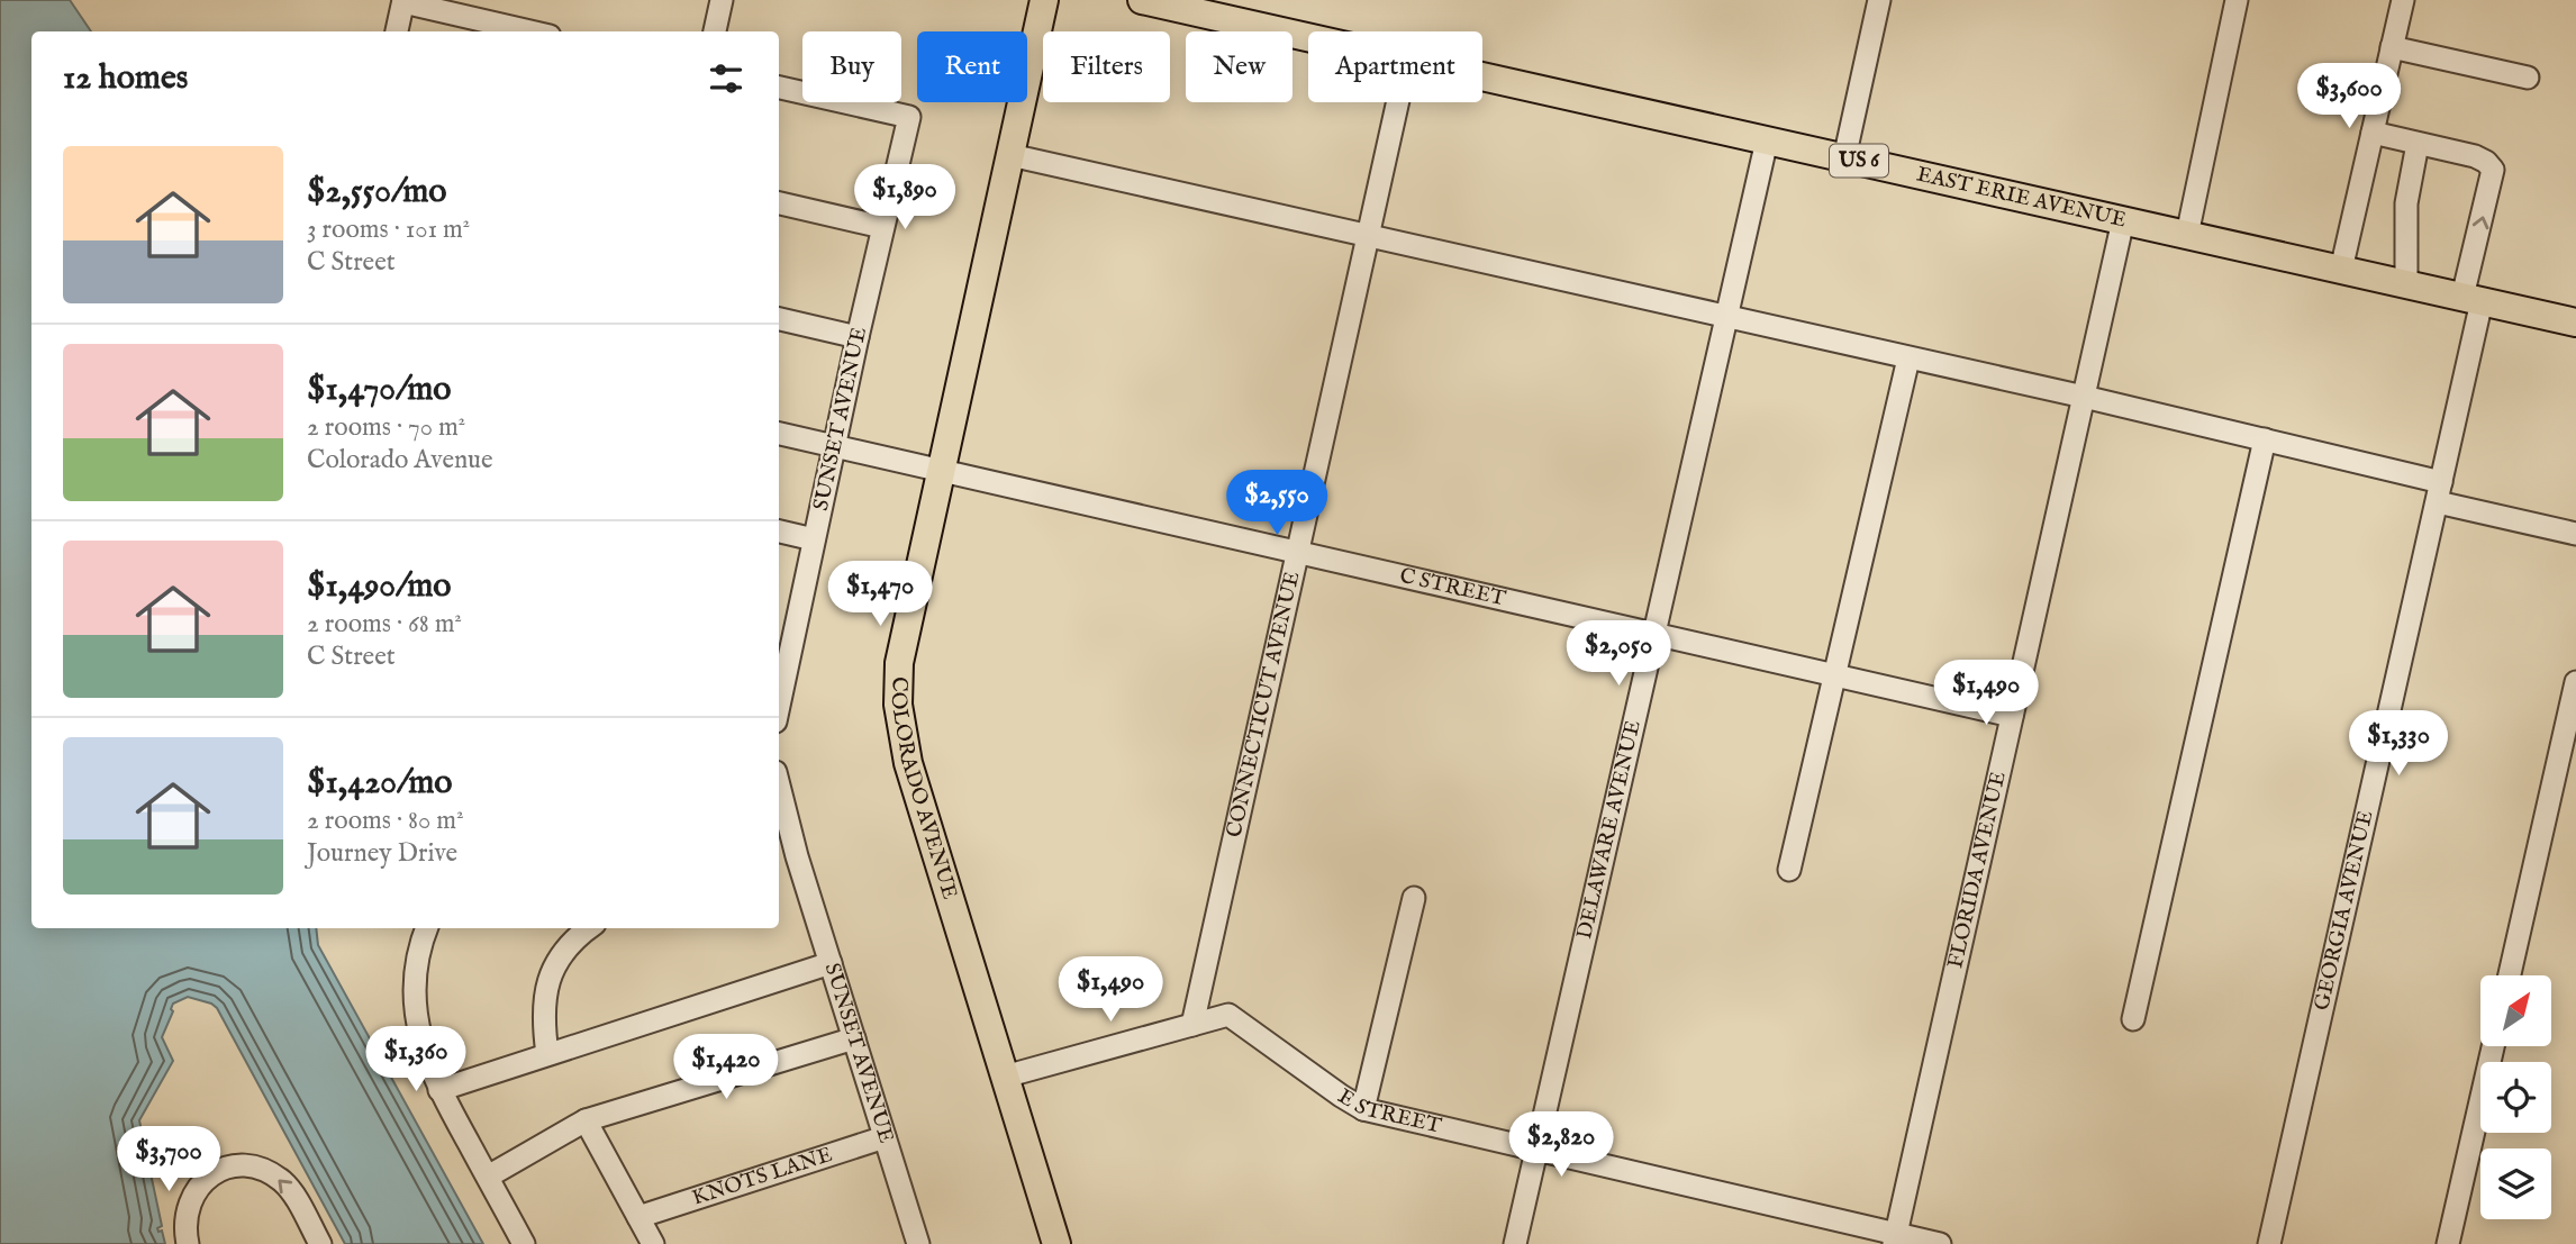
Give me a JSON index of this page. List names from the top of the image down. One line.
{"streets":{"main road":["US 6","EAST ERIE AVENUE","COLORADO AVENUE"],"street":["SUNSET AVENUE","C STREET","CONNECTICUT AVENUE","DELAWARE AVENUE","FLORIDA AVENUE","GEORGIA AVENUE","E STREET","KNOTS LANE"]},"crossings":[["EAST ERIE AVENUE","DELAWARE AVENUE"],["EAST ERIE AVENUE","FLORIDA AVENUE"],["EAST ERIE AVENUE","GEORGIA AVENUE"],["SUNSET AVENUE","C STREET"],["SUNSET AVENUE","KNOTS LANE"],["C STREET","CONNECTICUT AVENUE"],["C STREET","COLORADO AVENUE"],["C STREET","DELAWARE AVENUE"],["C STREET","FLORIDA AVENUE"],["CONNECTICUT AVENUE","E STREET"],["COLORADO AVENUE","E STREET"],["DELAWARE AVENUE","E STREET"],["FLORIDA AVENUE","E STREET"]],"north":"top right","page":{"chip":["Buy","Rent","Filters","New","Apartment"],"heading":"12 homes","price":["$3,600","$1,890","$2,550","$1,470","$2,050","$1,490","$1,330","$1,490","$1,360","$1,420","$2,820","$3,700"],"list":[{"name":"$2,550/mo","note":"3 rooms · 101 m² · C Street"},{"name":"$1,470/mo","note":"2 rooms · 70 m² · Colorado Avenue"},{"name":"$1,490/mo","note":"2 rooms · 68 m² · C Street"},{"name":"$1,420/mo","note":"2 rooms · 80 m² · Journey Drive"}]}}
